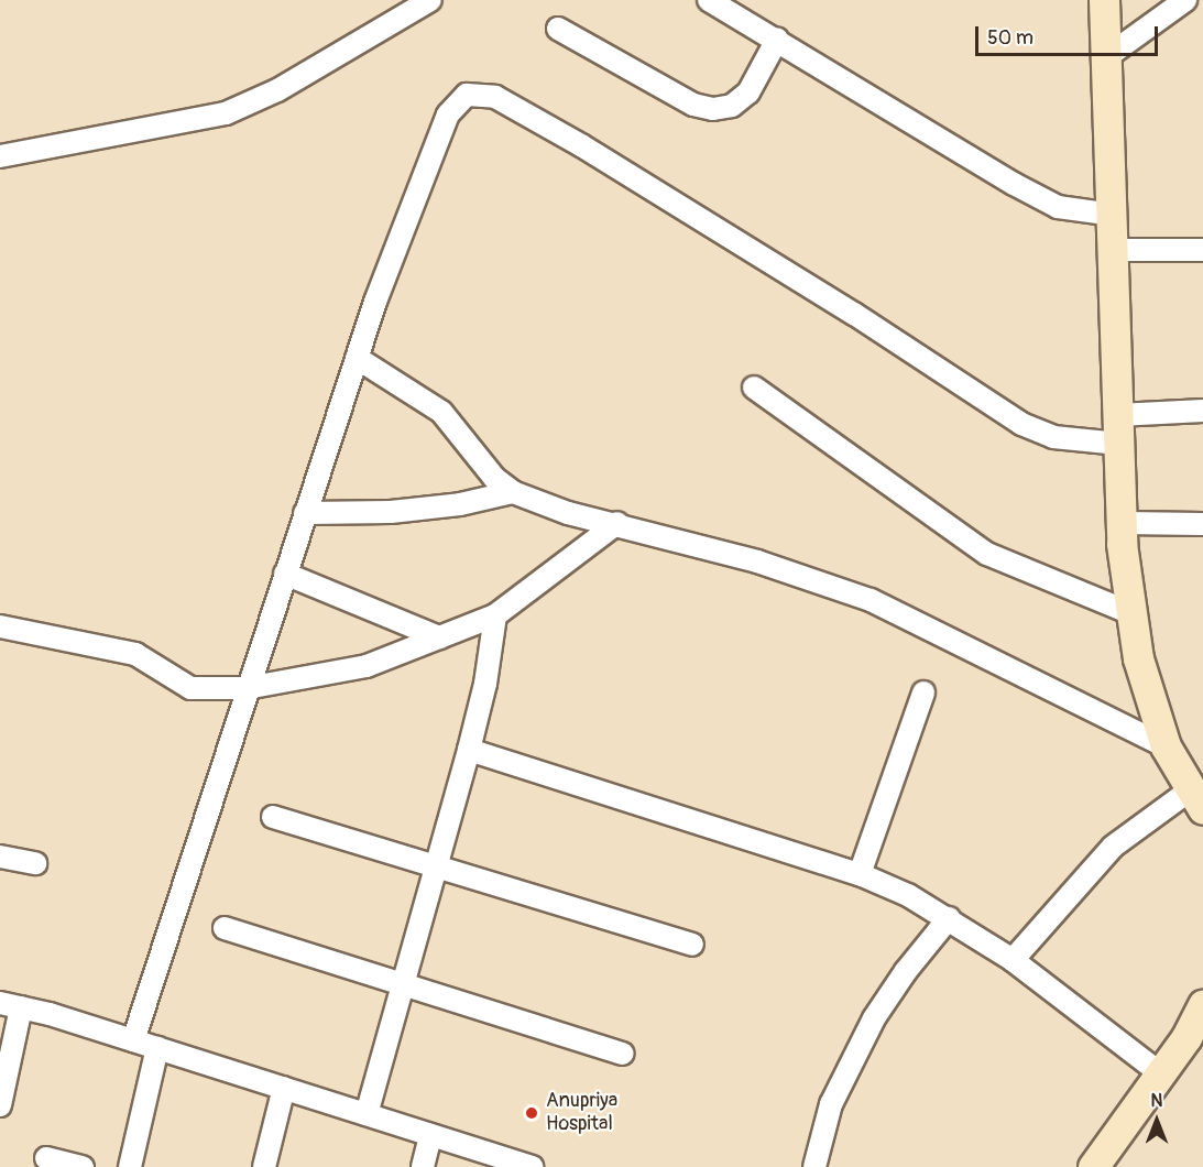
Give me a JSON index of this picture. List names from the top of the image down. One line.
{"places":["Anupriya Hospital"],"scale_bar":"50 m","north":"top"}
